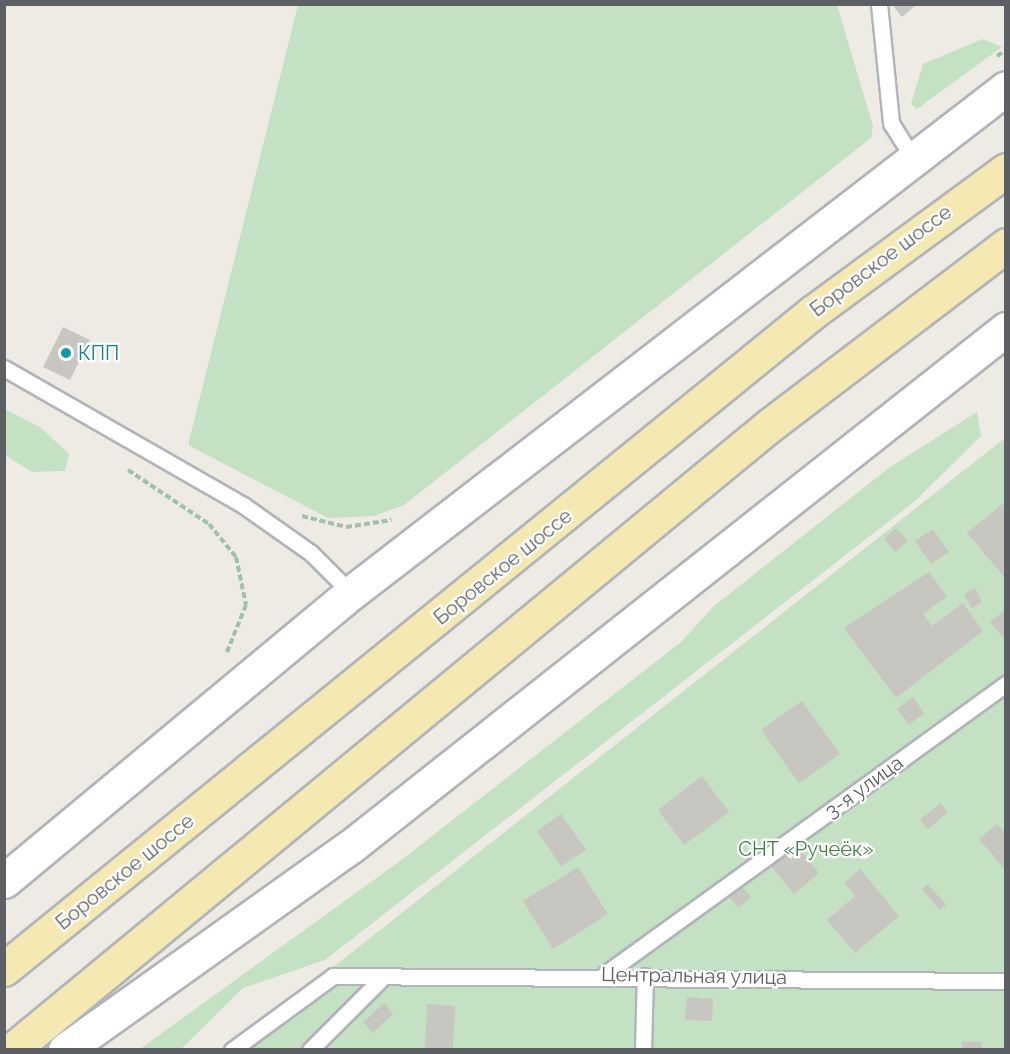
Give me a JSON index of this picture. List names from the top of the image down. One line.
{"streets":{"main road":["Боровское шоссе"],"lane":["3-я улица","Центральная улица"]},"crossings":[["3-я улица","Центральная улица"]],"parks":["СНТ «Ручеёк»"],"places":["КПП"]}
